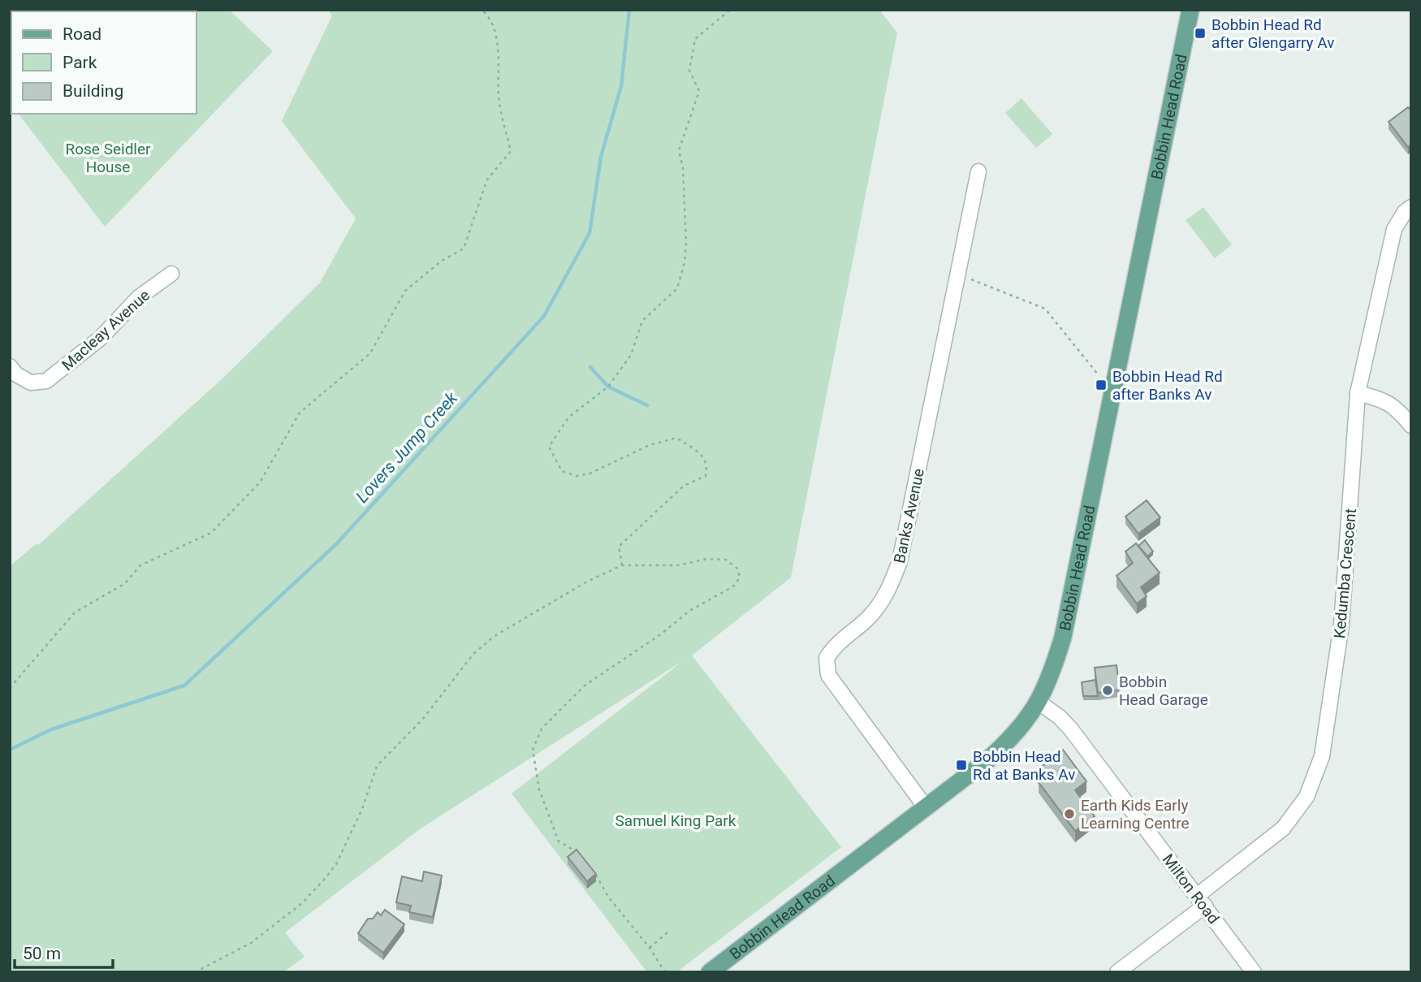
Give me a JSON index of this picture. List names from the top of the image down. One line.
{"streets":{"main road":["Bobbin Head Road"],"street":["Macleay Avenue","Banks Avenue","Kedumba Crescent","Milton Road"]},"crossings":[["Bobbin Head Road","Banks Avenue"],["Bobbin Head Road","Milton Road"],["Kedumba Crescent","Milton Road"]],"water":["Lovers Jump Creek"],"parks":["Rose Seidler House","Samuel King Park"],"places":{"transit":["Bobbin Head Rd after Glengarry Av","Bobbin Head Rd after Banks Av","Bobbin Head Rd at Banks Av"],"other":["Bobbin Head Garage","Earth Kids Early Learning Centre"]},"legend":["Road","Park","Building"],"scale_bar":"50 m"}
